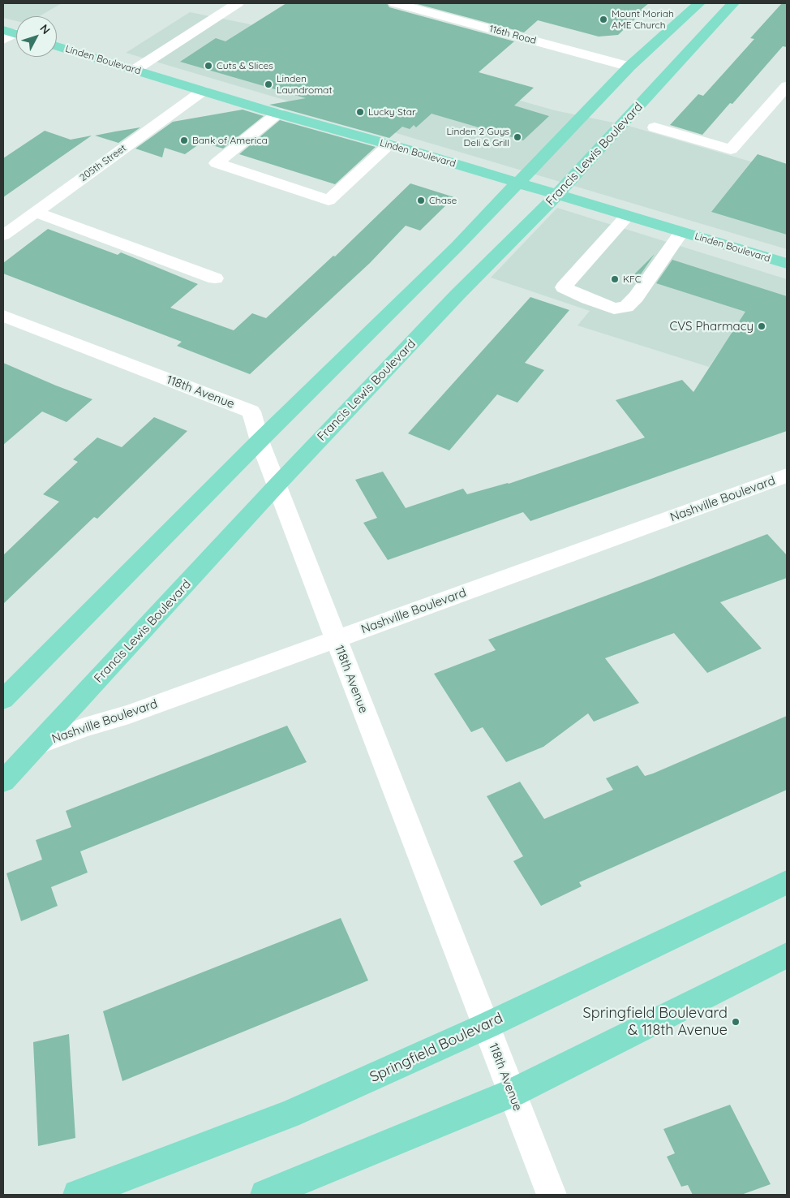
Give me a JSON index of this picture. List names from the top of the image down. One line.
{"streets":{"main road":["Linden Boulevard","Francis Lewis Boulevard","Springfield Boulevard"],"street":["116th Road","205th Street","118th Avenue","Nashville Boulevard"]},"crossings":[["Linden Boulevard","Francis Lewis Boulevard"],["Linden Boulevard","205th Street"],["Francis Lewis Boulevard","118th Avenue"],["Francis Lewis Boulevard","Nashville Boulevard"],["118th Avenue","Nashville Boulevard"],["118th Avenue","Springfield Boulevard"]],"places":["Mount Moriah AME Church","Cuts & Slices","Linden Laundromat","Lucky Star","Linden 2 Guys Deli & Grill","Bank of America","Chase","KFC","CVS Pharmacy","Springfield Boulevard & 118th Avenue"],"north":"top right"}
